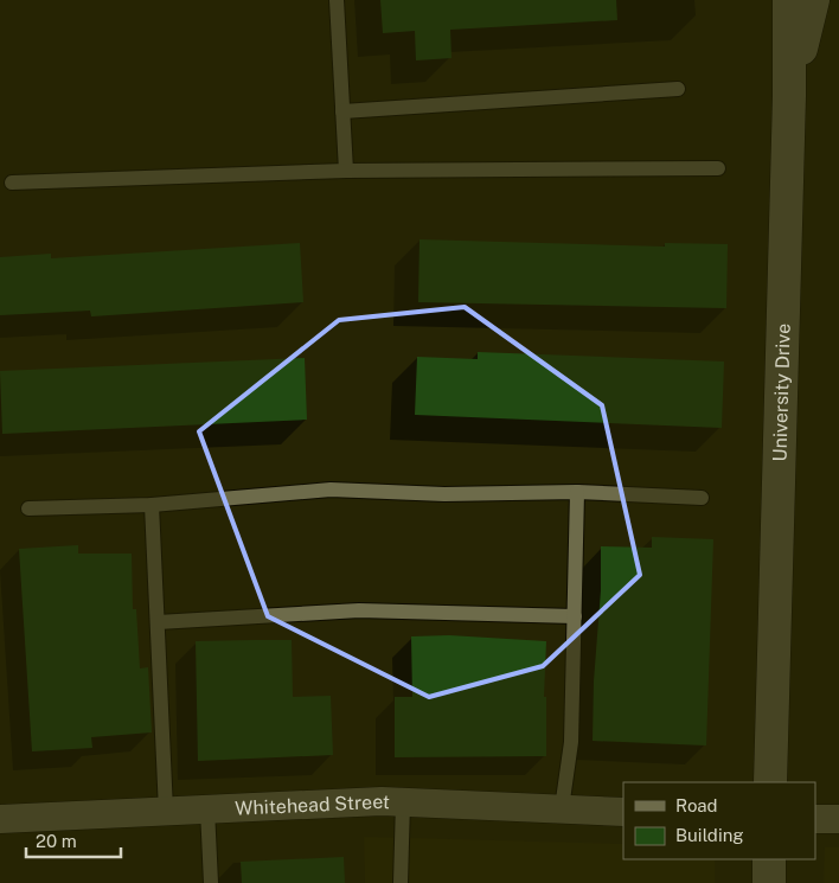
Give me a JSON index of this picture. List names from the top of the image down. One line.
{"streets":{"street":["University Drive","Whitehead Street"]},"legend":["Road","Building"],"scale_bar":"20 m"}
